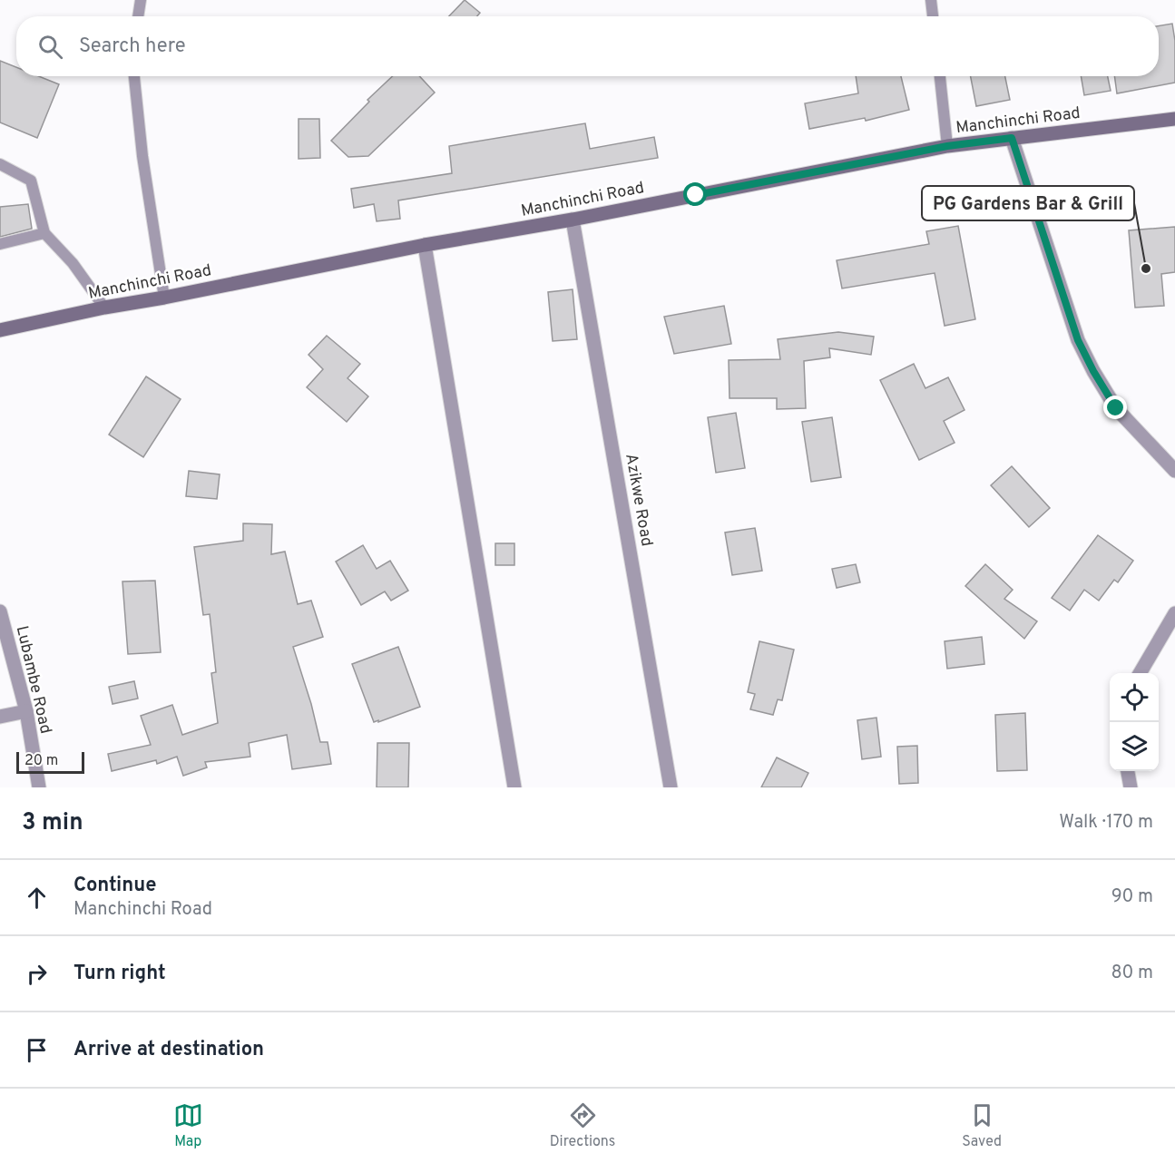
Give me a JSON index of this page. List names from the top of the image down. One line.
{"streets":{"main road":["Manchinchi Road"],"street":["Azikwe Road","Lubambe Road"]},"crossings":[["Manchinchi Road","Azikwe Road"]],"places":["PG Gardens Bar & Grill"],"scale_bar":"20 m","page":{"search":"Search here","scale":"20 m","heading":["3 min","Walk · 170 m"],"list":[["Continue","Manchinchi Road","90 m"],["Turn right","80 m"],"Arrive at destination"],"nav":["Map","Directions","Saved"]}}
